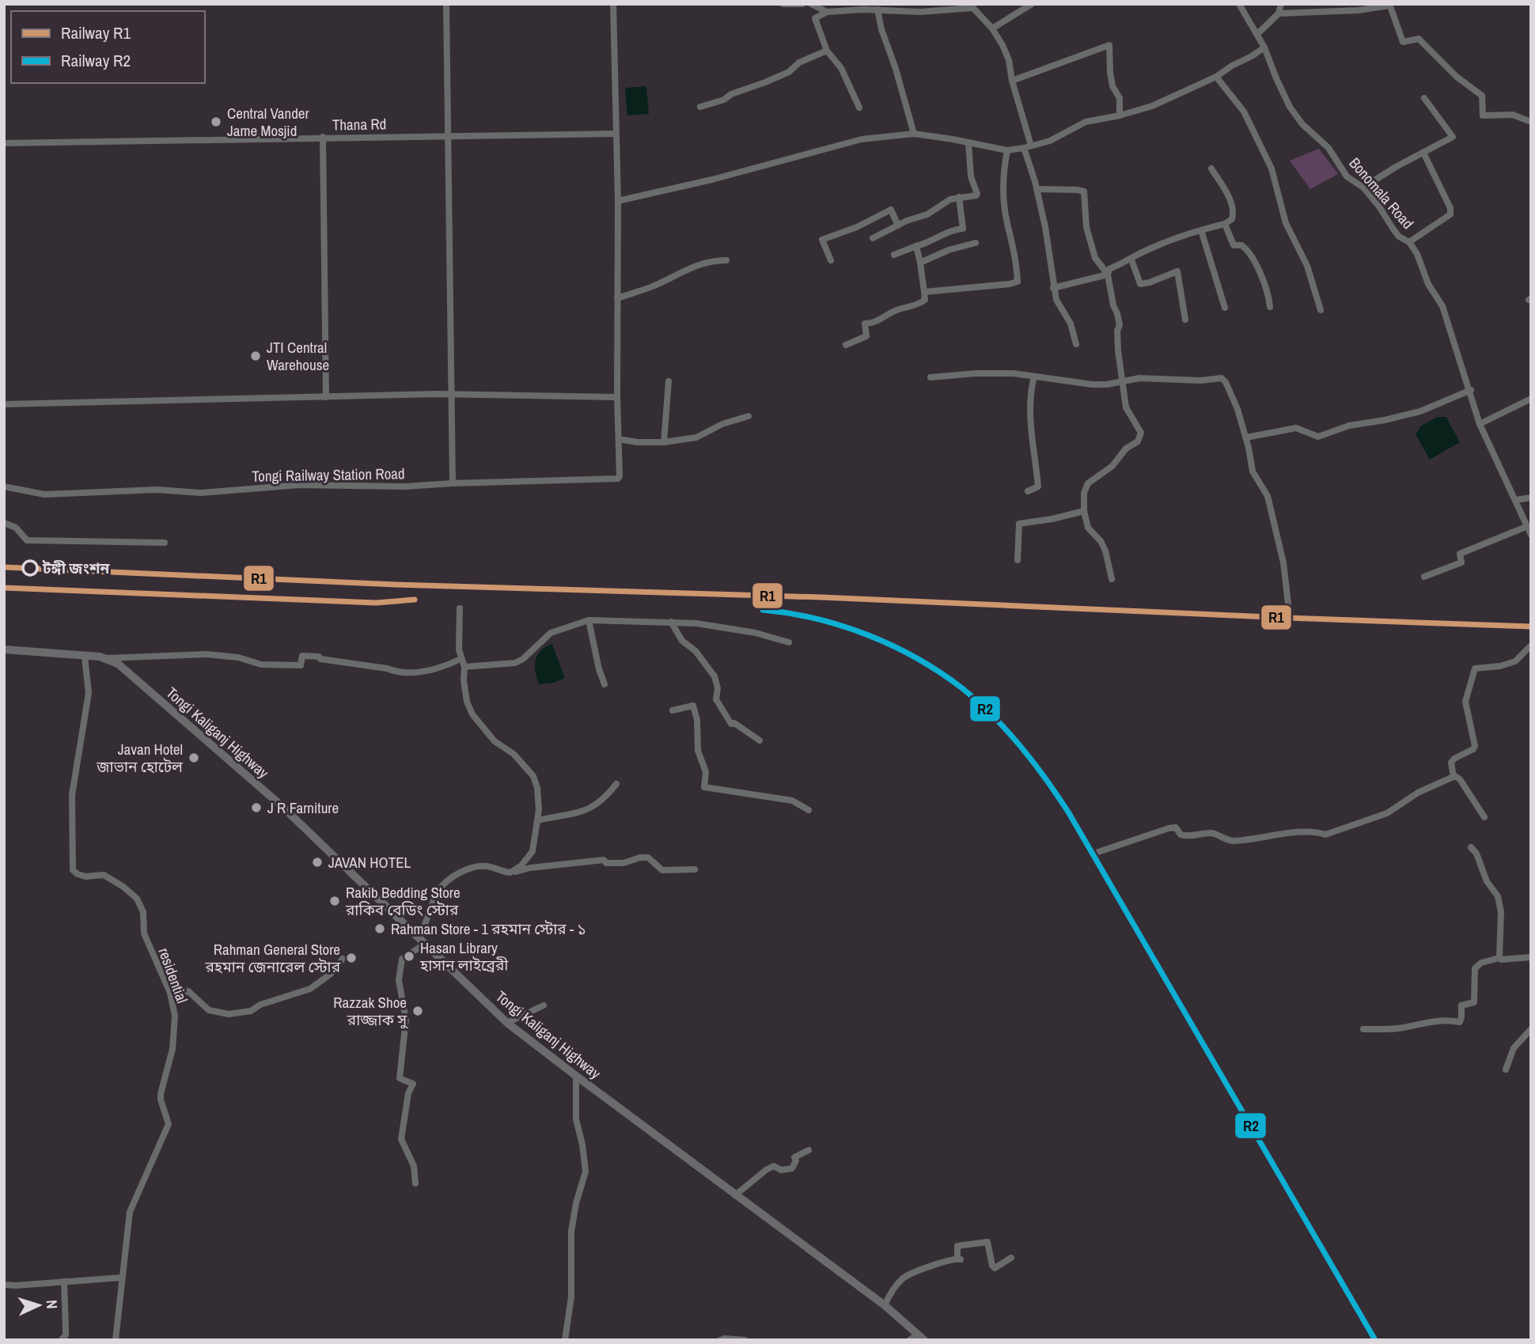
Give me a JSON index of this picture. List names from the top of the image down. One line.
{"streets":{"main road":["Tongi Kaliganj Highway"],"street":["Thana Rd","Bonomala Road","Tongi Railway Station Road","residential"]},"crossings":[["Tongi Kaliganj Highway","residential"]],"places":["Central Vander Jame Mosjid","JTI Central Warehouse","টঙ্গী জংশন","Javan Hotel জাভান হোটেল","J R Farniture","JAVAN HOTEL","Rakib Bedding Store রাকিব বেডিং স্টোর","Rahman Store - 1 রহমান স্টোর - ১","Hasan Library হাসান লাইব্রেরী","Rahman General Store রহমান জেনারেল স্টোর","Razzak Shoe রাজ্জাক সু"],"lines":["rail line R1","rail line R2"],"legend":["Railway R1","Railway R2"],"north":"right"}
